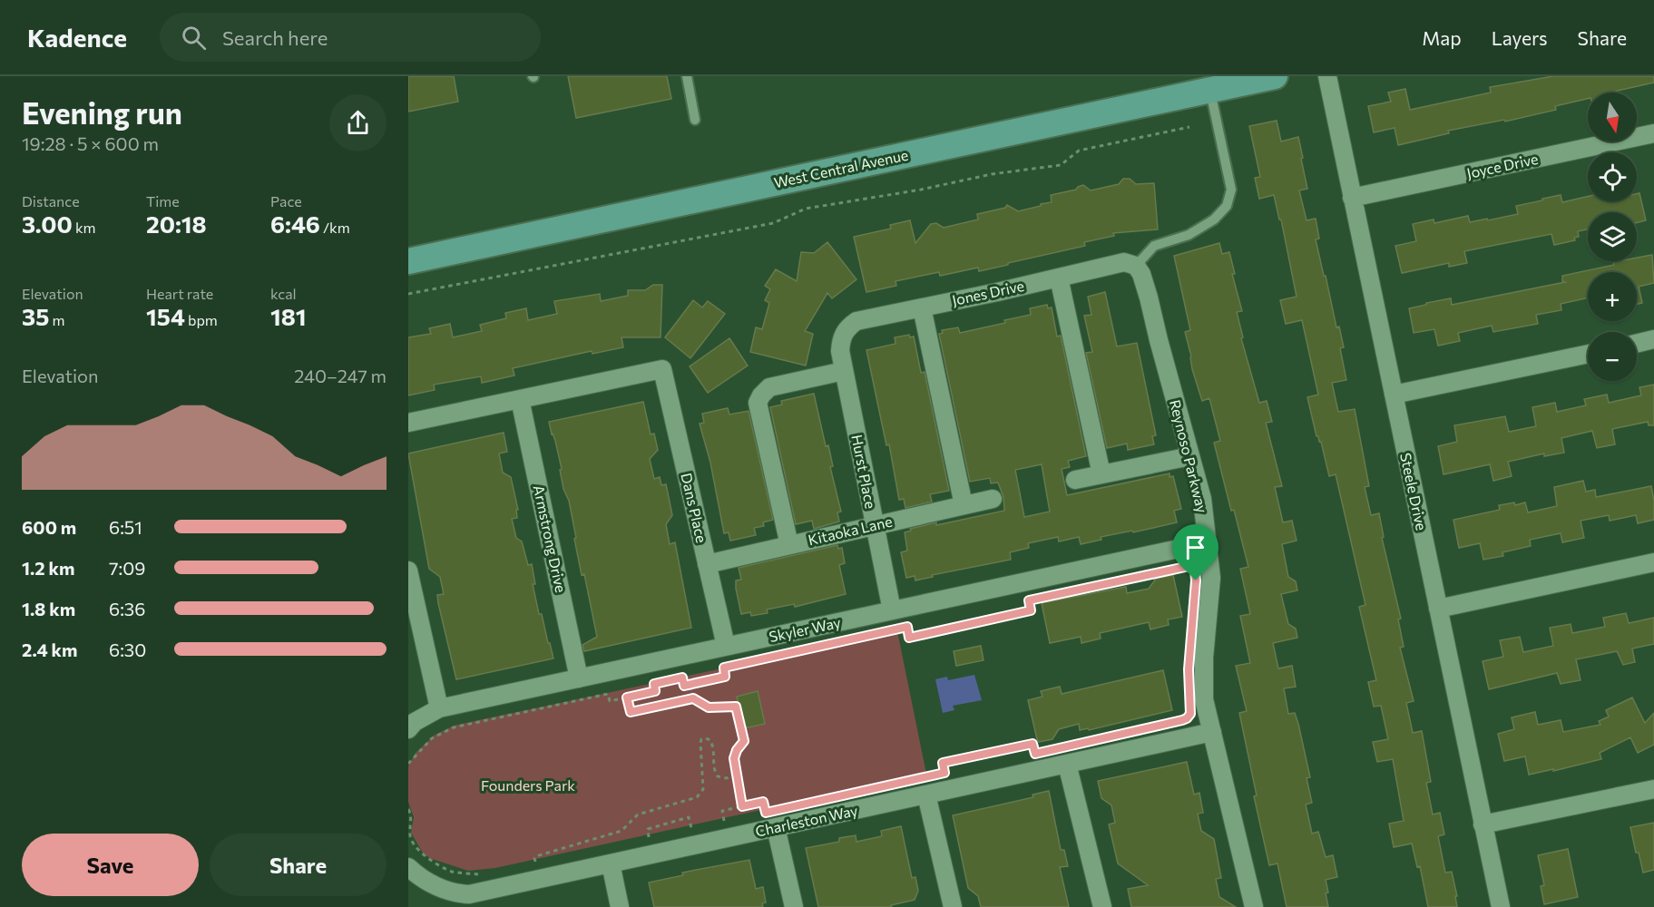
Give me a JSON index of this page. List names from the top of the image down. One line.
{"streets":{"main road":["West Central Avenue"],"street":["Joyce Drive","Jones Drive","Reynoso Parkway","Hurst Place","Steele Drive","Dans Place","Kitaoka Lane","Armstrong Drive","Skyler Way","Charleston Way"]},"crossings":[["Joyce Drive","Steele Drive"],["Jones Drive","Reynoso Parkway"],["Jones Drive","Hurst Place"],["Reynoso Parkway","Skyler Way"],["Reynoso Parkway","Charleston Way"],["Hurst Place","Kitaoka Lane"],["Hurst Place","Skyler Way"],["Dans Place","Kitaoka Lane"],["Dans Place","Armstrong Drive"],["Dans Place","Skyler Way"],["Armstrong Drive","Skyler Way"]],"parks":["Founders Park"],"north":"bottom","page":{"header":"Kadence","search":"Search here","nav":["Map","Layers","Share"],"heading":["Evening run","19:28 · 5 × 600 m"],"map_buttons":["+","−"],"stats":[["Distance","3.00 km"],["Time","20:18"],["Pace","6:46 /km"],["Elevation","35 m"],["Heart rate","154 bpm"],["kcal","181"]],"chart":["Elevation","240–247 m"],"list":[{"name":"600 m","note":"6:51"},{"name":"1.2 km","note":"7:09"},{"name":"1.8 km","note":"6:36"},{"name":"2.4 km","note":"6:30"}],"buttons":["Save","Share"]}}
